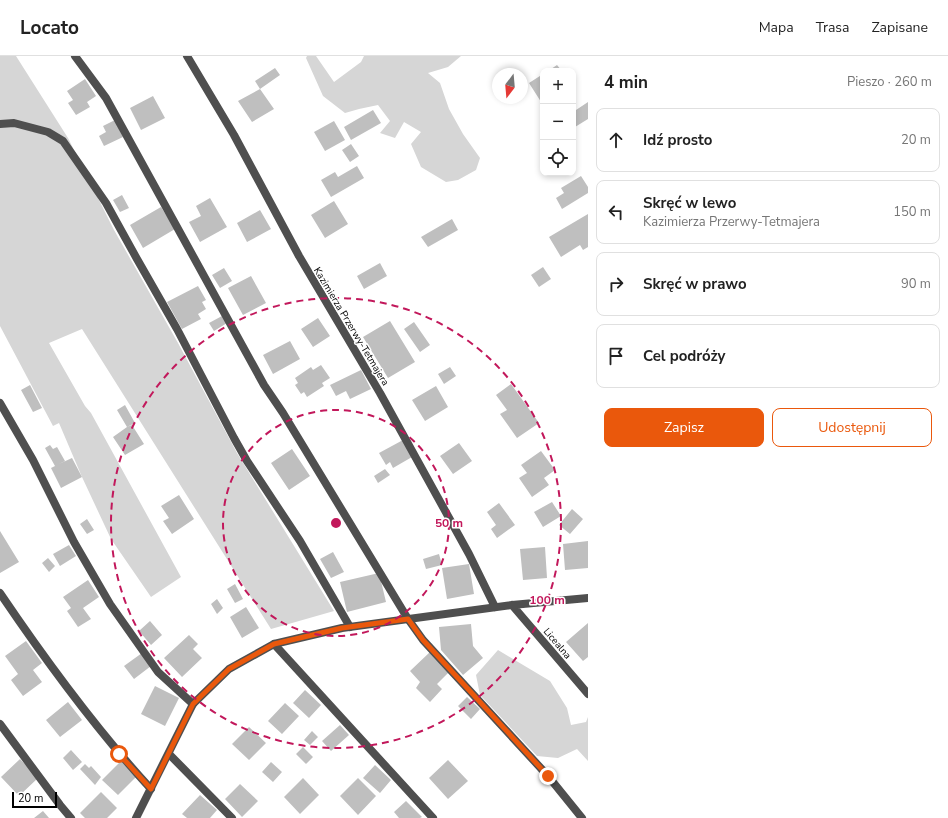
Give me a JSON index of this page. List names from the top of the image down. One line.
{"streets":{"street":["Kazimierza Przerwy-Tetmajera","Licealna"]},"scale_bar":"20 m","north":"bottom","page":{"header":"Locato","nav":["Mapa","Trasa","Zapisane"],"heading":["4 min","Pieszo · 260 m"],"map_buttons":["+","−"],"list":[["Idź prosto","20 m"],["Skręć w lewo","Kazimierza Przerwy-Tetmajera","150 m"],["Skręć w prawo","90 m"],"Cel podróży"],"buttons":["Zapisz","Udostępnij"],"scale":"20 m"},"rings":["50 m","100 m"]}
